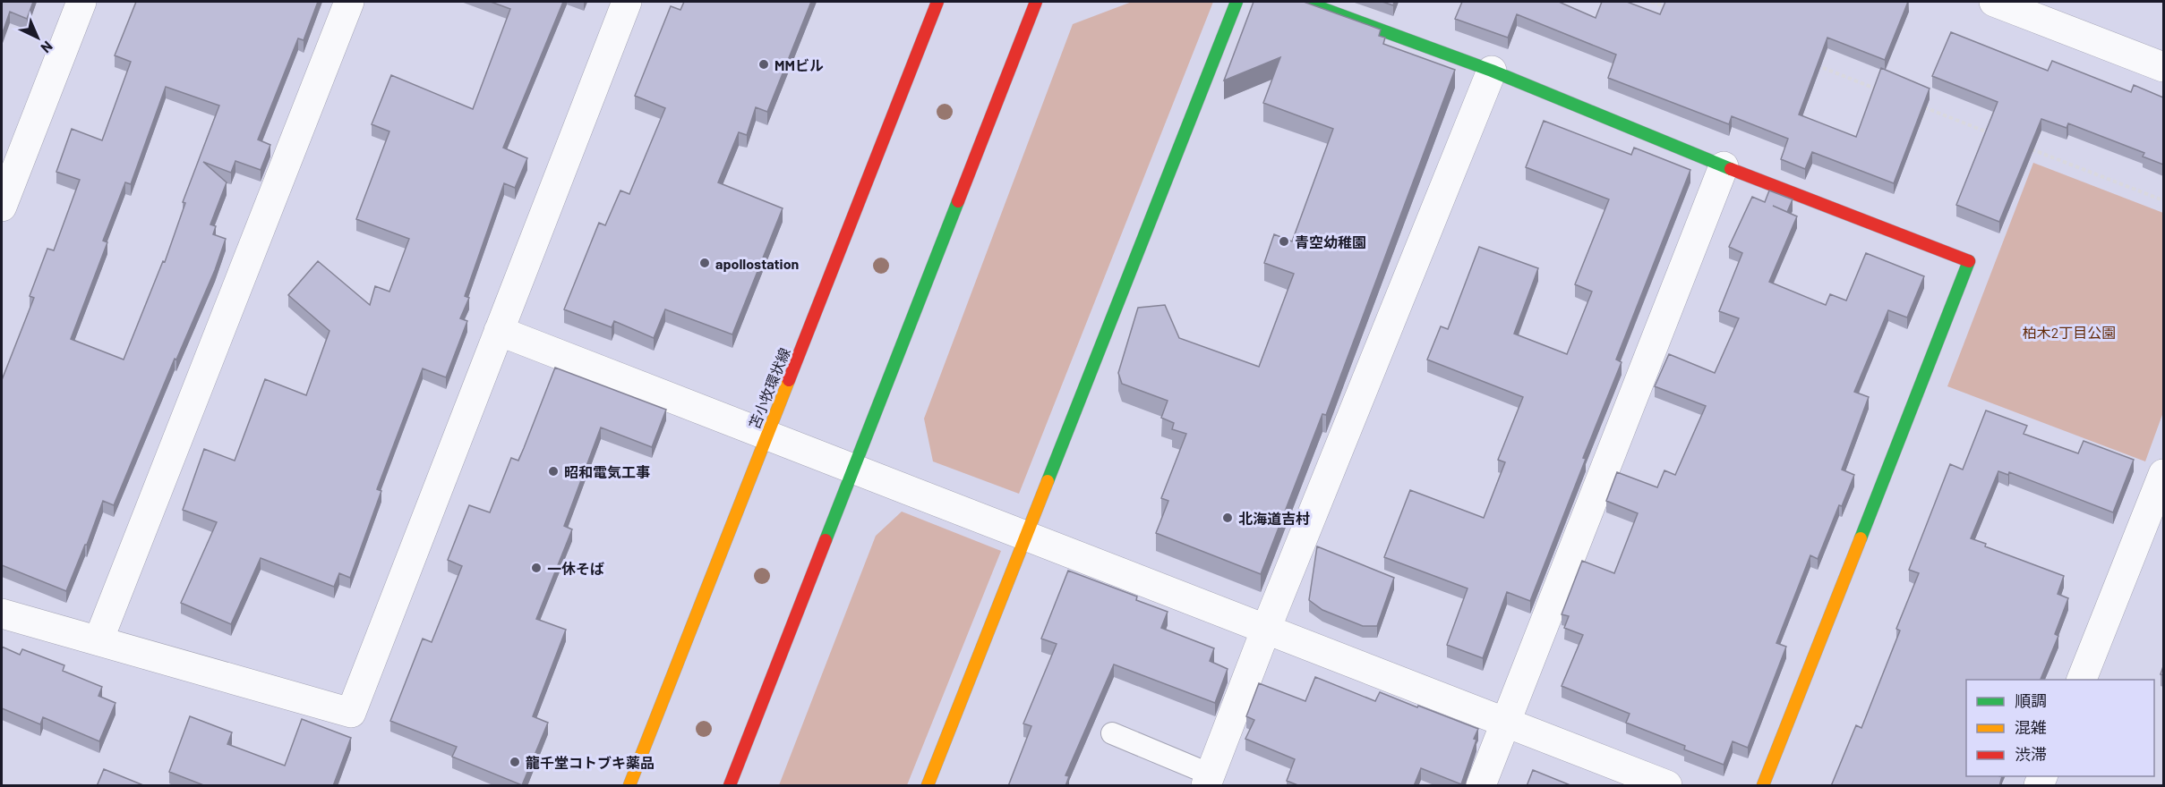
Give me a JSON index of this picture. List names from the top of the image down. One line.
{"streets":{"street":["苫小牧環状線"]},"parks":["柏木2丁目公園"],"places":["MMビル","青空幼稚園","apollostation","昭和電気工事","北海道吉村","一休そば","龍千堂コトブキ薬品"],"legend":["順調","混雑","渋滞"],"north":"bottom right"}
